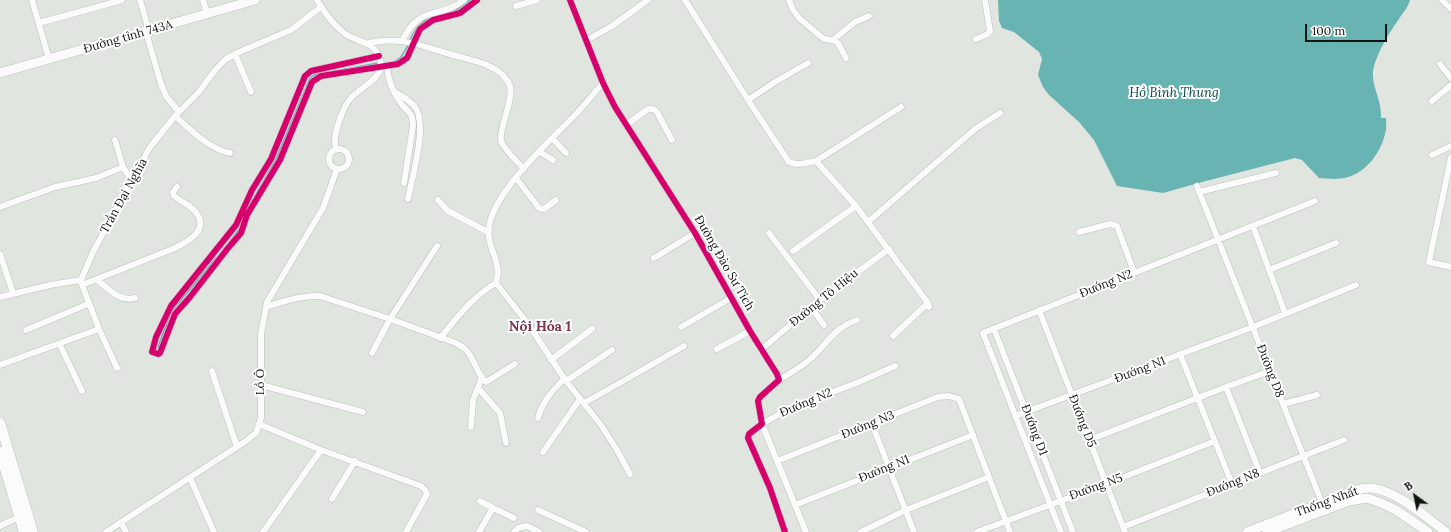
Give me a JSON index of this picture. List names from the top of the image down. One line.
{"streets":{"main road":["Đường tỉnh 743A","Thống Nhất"],"street":["Trần Đại Nghĩa","Đường Đào Sư Tích","Đướng N2","Đường Tô Hiệu","Đướng N1","Đường D8","Lồ Ô","Đướng D5","Đường N3","Đướng D1","Đường N1","Đướng N8","Đường N5"]},"crossings":[["Đường Đào Sư Tích","Đường Tô Hiệu"],["Đướng N2","Đường D8"],["Đướng N2","Đướng D5"],["Đướng N2","Đướng D1"],["Đướng N1","Đường D8"],["Đướng N1","Đướng D5"],["Đướng N1","Đướng D1"],["Đường D8","Đướng N8"],["Đường D8","Thống Nhất"],["Đướng D5","Đướng N8"],["Đướng D5","Đường N5"],["Đường N3","Đường N1"],["Đướng D1","Đường N5"]],"districts":["Nội Hóa 1"],"water":["Hồ Bình Thung"],"scale_bar":"100 m","north":"top left"}
